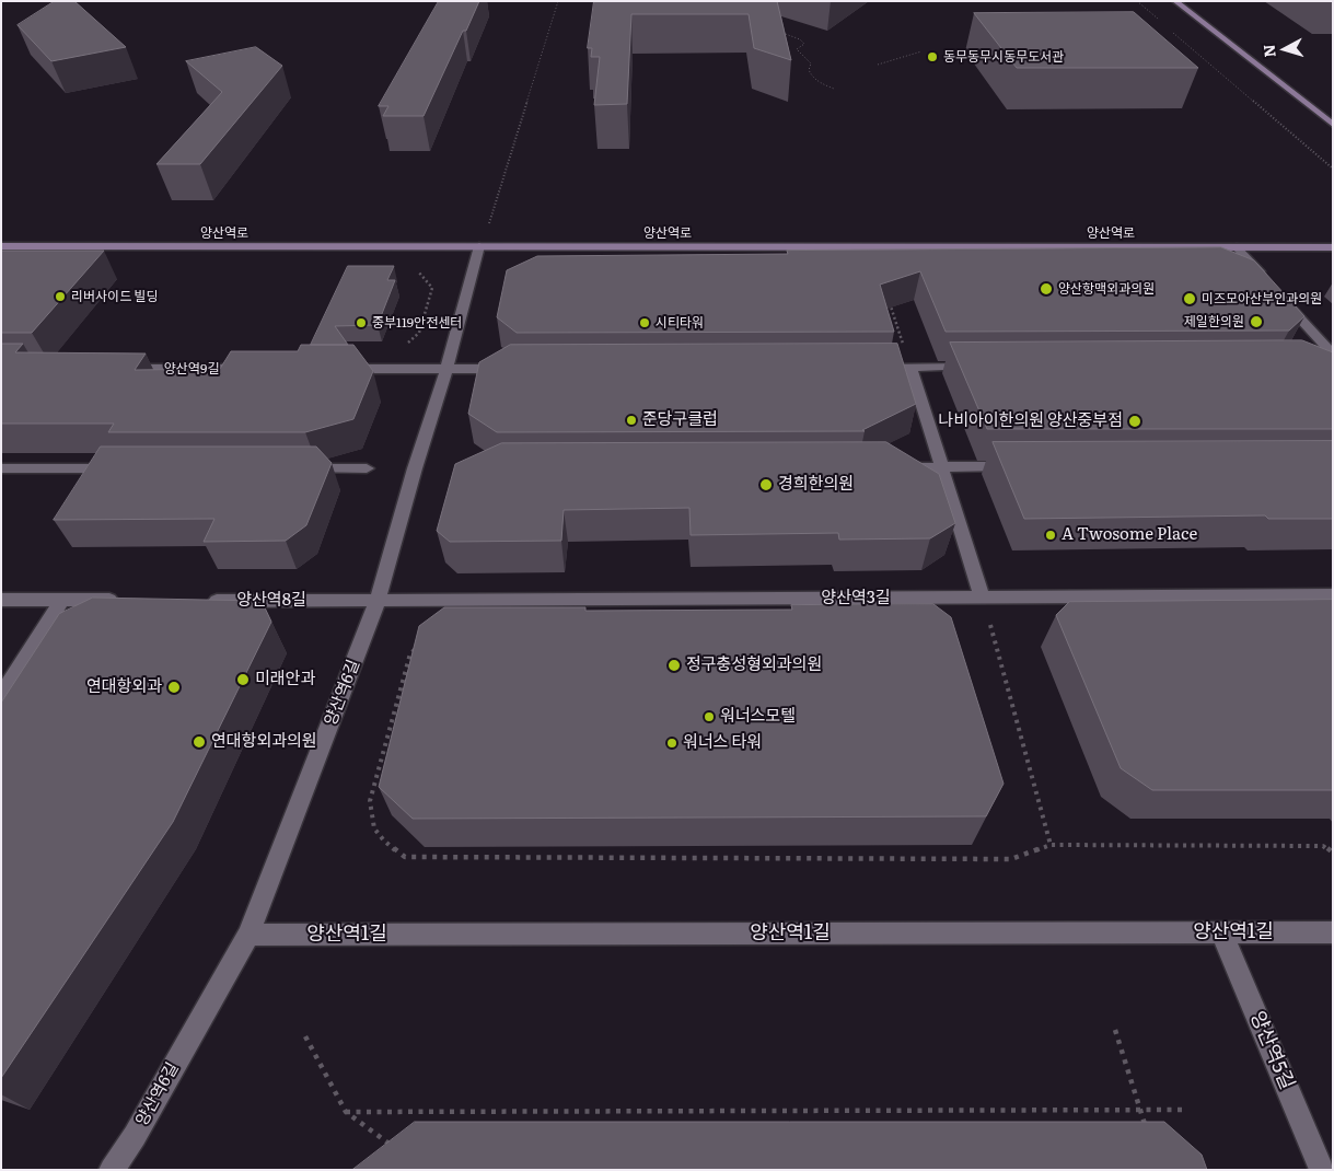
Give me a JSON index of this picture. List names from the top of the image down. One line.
{"streets":{"street":["양산역로","양산역9길","양산역3길","양산역8길","양산역6길","양산역1길","양산역5길"]},"crossings":[["양산역로","양산역6길"],["양산역3길","양산역8길"],["양산역3길","양산역6길"],["양산역8길","양산역6길"],["양산역6길","양산역1길"],["양산역1길","양산역5길"]],"places":["동무동무시동무도서관","양산항맥외과의원","리버사이드 빌딩","미즈모아산부인과의원","제일한의원","중부119안전센터","시티타워","준당구클럽","나비아이한의원 양산중부점","경희한의원","A Twosome Place","정구충성형외과의원","미래안과","연대항외과","워너스모텔","연대항외과의원","워너스 타워"],"north":"left"}
